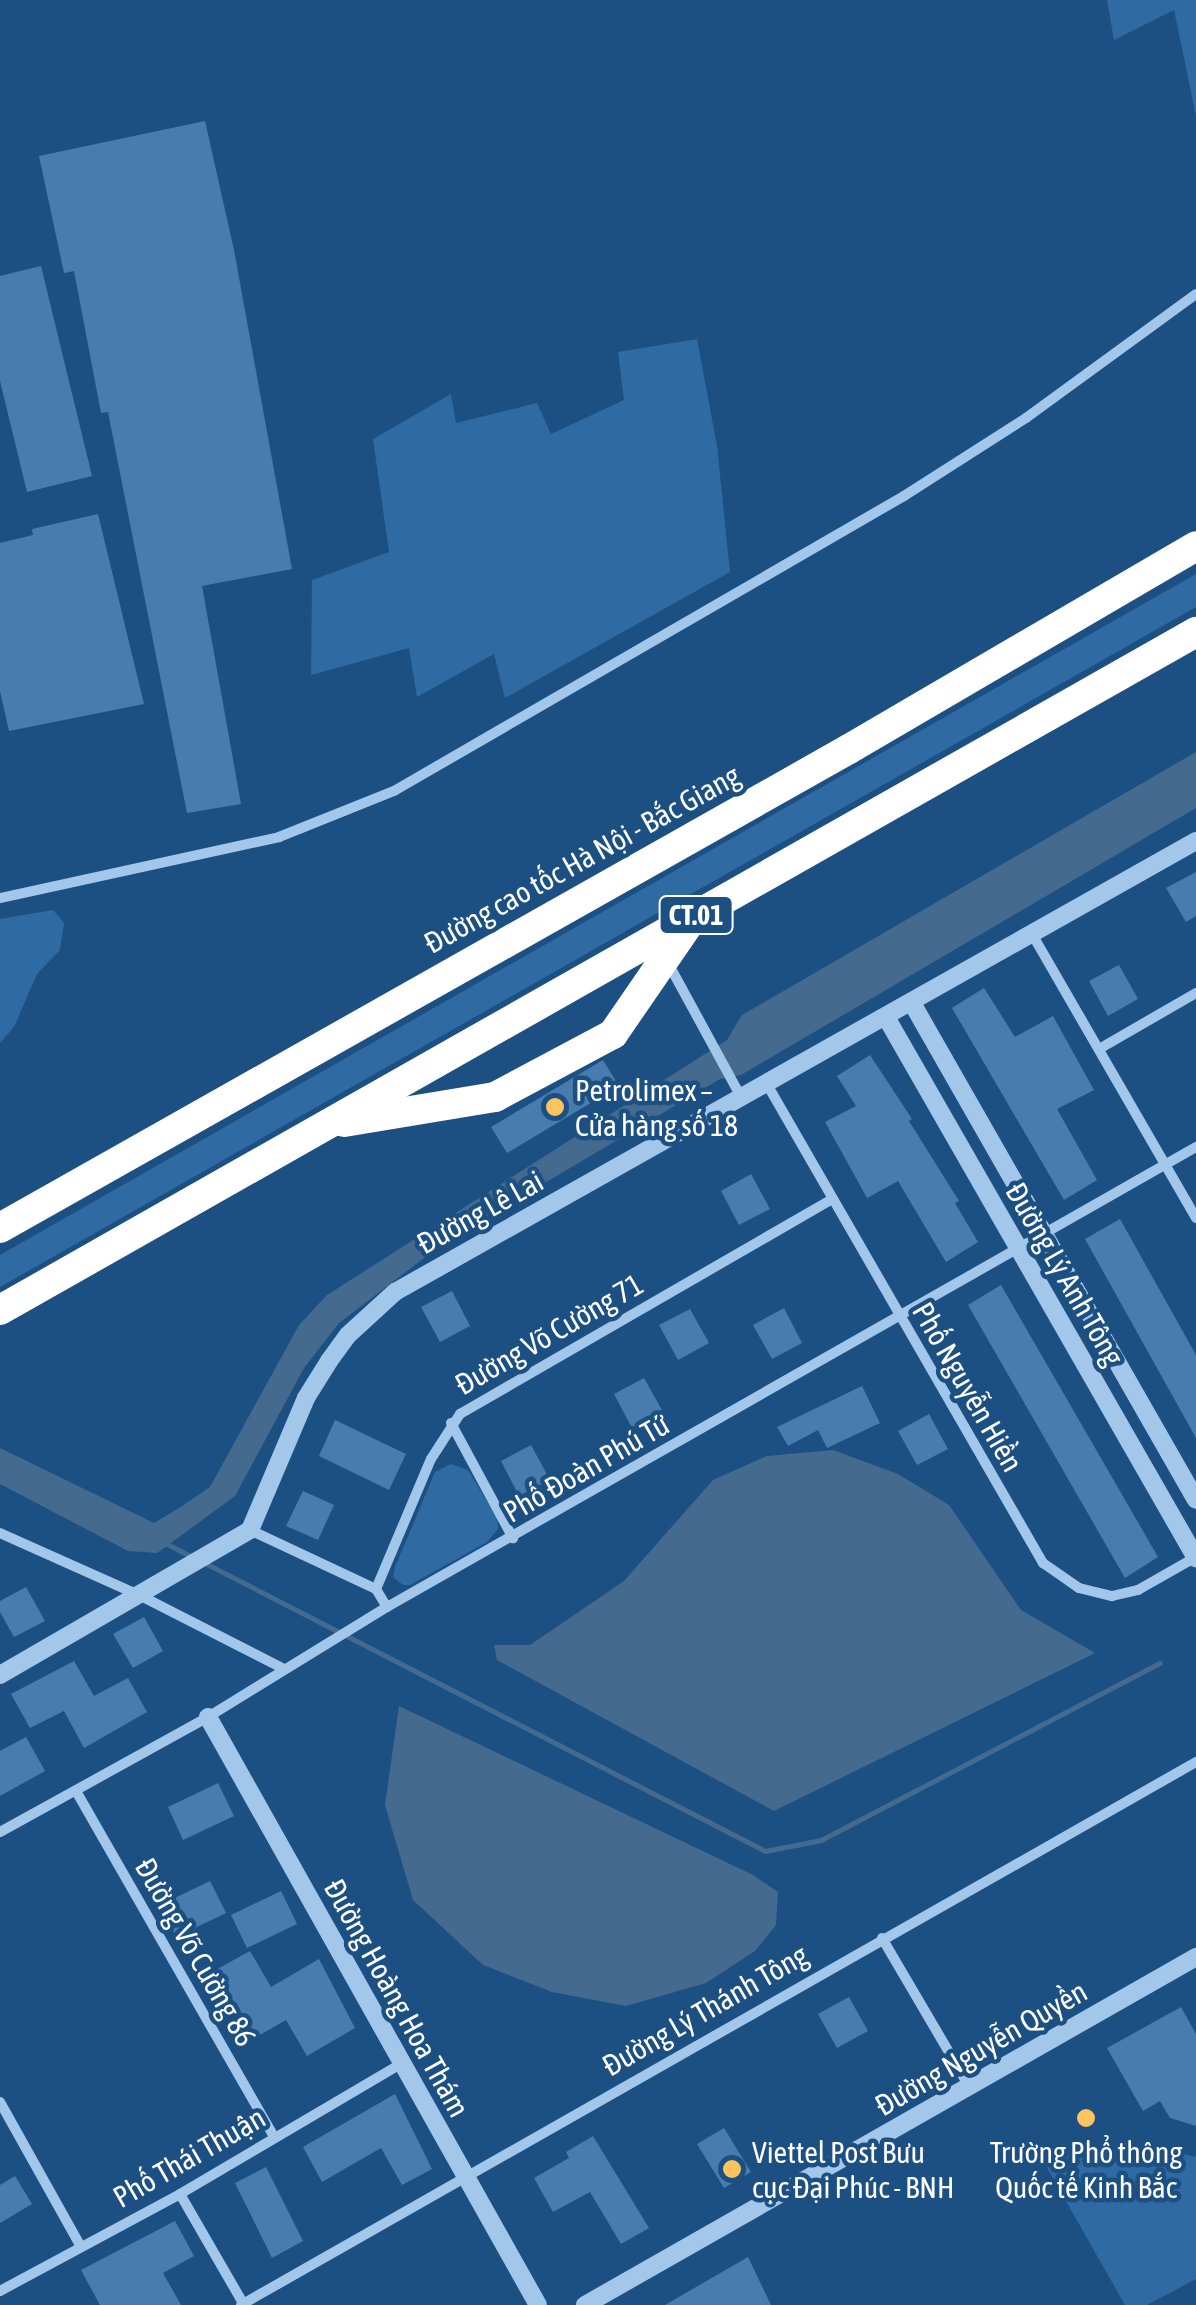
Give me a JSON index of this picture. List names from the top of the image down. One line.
{"streets":{"highway":["Đường cao tốc Hà Nội - Bắc Giang","CT.01"],"street":["Đường Lê Lai","Đường Lý Anh Tông","Đường Võ Cường 71","Phố Nguyễn Hiền","Phố Đoàn Phú Tứ","Đường Võ Cường 86","Đường Hoàng Hoa Thám","Đường Lý Thánh Tông","Đường Nguyễn Quyền","Phố Thái Thuận"]},"crossings":[["Đường Lê Lai","Đường Lý Anh Tông"],["Đường Lê Lai","Phố Nguyễn Hiền"],["Đường Lý Anh Tông","Phố Nguyễn Hiền"],["Đường Lý Anh Tông","Phố Đoàn Phú Tứ"],["Đường Võ Cường 71","Phố Nguyễn Hiền"],["Phố Nguyễn Hiền","Phố Đoàn Phú Tứ"],["Phố Đoàn Phú Tứ","Đường Võ Cường 86"],["Phố Đoàn Phú Tứ","Đường Hoàng Hoa Thám"],["Đường Võ Cường 86","Phố Thái Thuận"],["Đường Hoàng Hoa Thám","Đường Lý Thánh Tông"],["Đường Hoàng Hoa Thám","Phố Thái Thuận"]],"places":["Petrolimex – Cửa hàng số 18","Trường Phổ thông Quốc tế Kinh Bắc","Viettel Post Bưu cục Đại Phúc - BNH"]}
